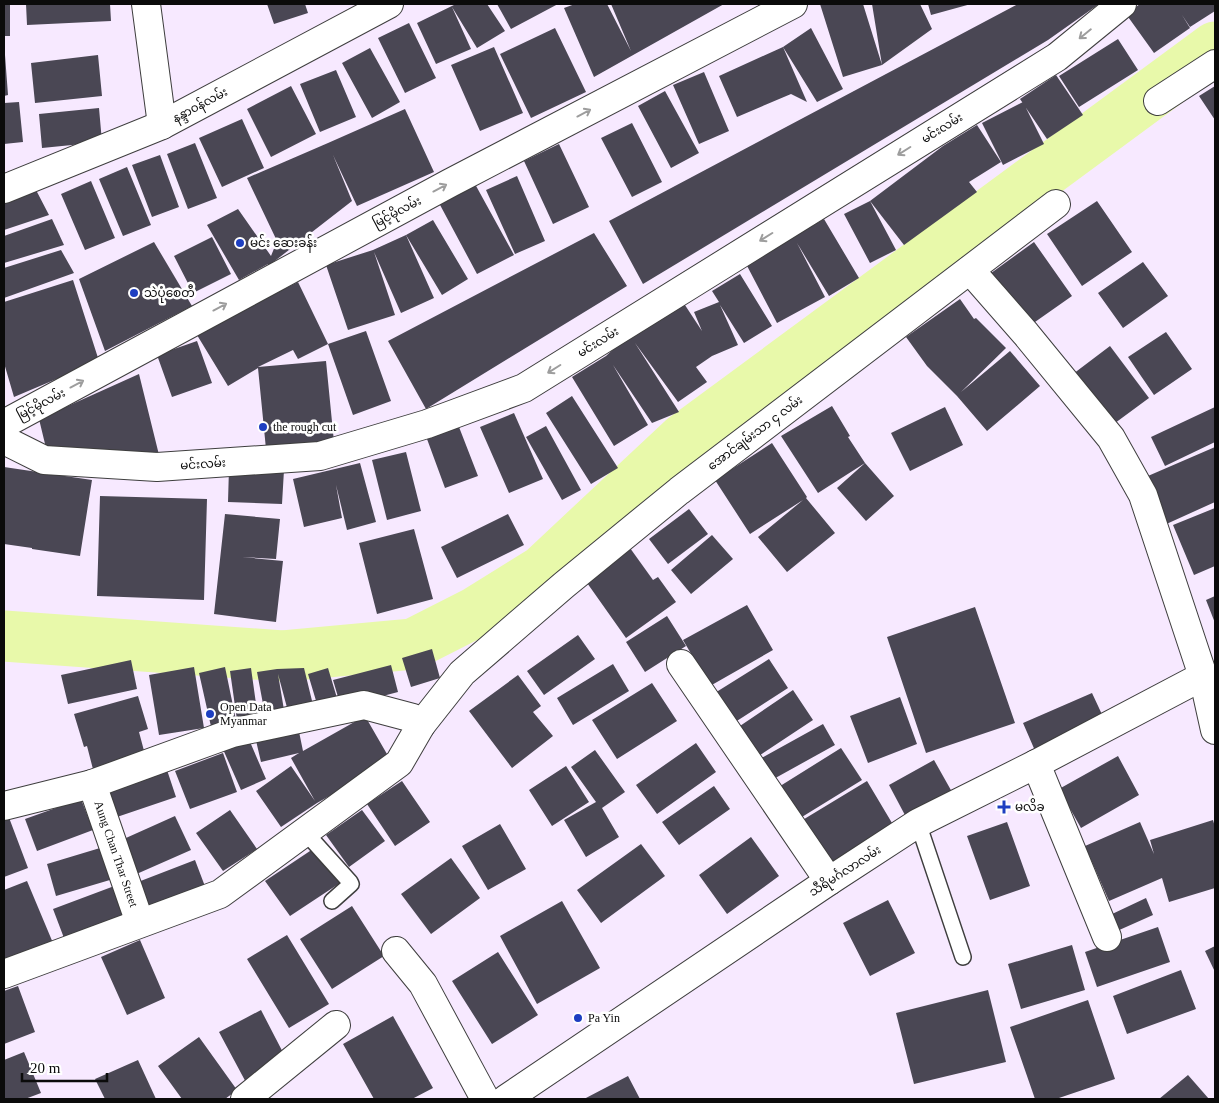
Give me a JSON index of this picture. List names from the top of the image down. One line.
{"streets":{"street":["နန္ဒာ၀န်လမ်း","မင်းလမ်း","မြင့်မိုလမ်း","အောင်ချမ်းသာ ၄ လမ်း","Aung Chan Thar Street","သီရိမင်္ဂလာလမ်း"]},"crossings":[["အောင်ချမ်းသာ ၄ လမ်း","Aung Chan Thar Street"]],"one_way":["မင်းလမ်း","မြင့်မိုလမ်း"],"places":{"other":["မင်း ဆေးခန်း","သဲပုံစေတီ","the rough cut","Open Data Myanmar","Pa Yin"],"health":["မလိခ"]},"scale_bar":"20 m"}
